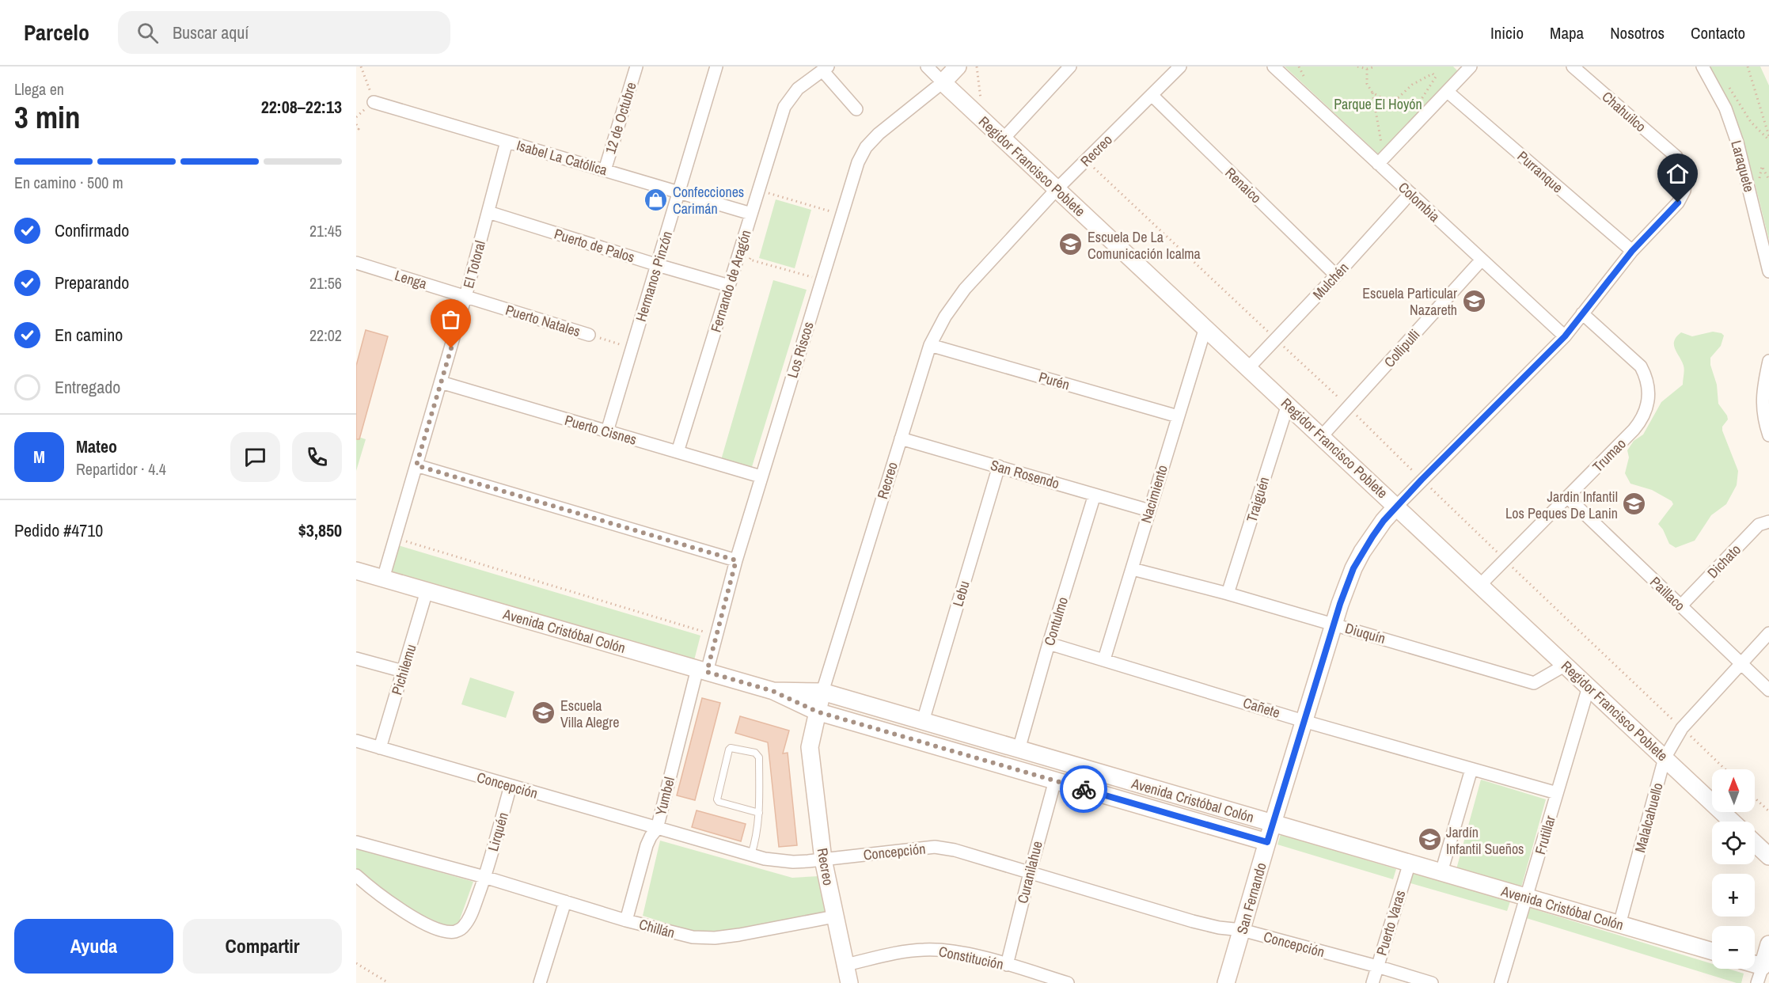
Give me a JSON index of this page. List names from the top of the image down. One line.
{"streets":{"street":["Chahuilco","12 de Octubre","Recreo","Isabel La Católica","Regidor Francisco Poblete","Laraquete","Purranque","Renaico","Colombia","Puerto de Palos","El Totoral","Hermanos Pinzón","Lenga","Fernando de Aragón","Mulchén","Puerto Natales","Collipulli","Los Riscos","Purén","Puerto Cisnes","Trumao","San Rosendo","Nacimiento","Traiguén","Dichato","Lebu","Paillaco","Contulmo","Avenida Cristóbal Colón","Diuquín","Pichilemu","Cañete","Concepción","Yumbel","Malalcahuello","Lirquén","Frutillar","Curanilahue","San Fernando","Puerto Varas","Chillán","Constitución"]},"crossings":[["Chahuilco","San Fernando"],["12 de Octubre","Isabel La Católica"],["Recreo","Regidor Francisco Poblete"],["Recreo","Renaico"],["Recreo","Purén"],["Recreo","San Rosendo"],["Recreo","Avenida Cristóbal Colón"],["Recreo","Concepción"],["Recreo","Chillán"],["Recreo","Constitución"],["Isabel La Católica","El Totoral"],["Isabel La Católica","Hermanos Pinzón"],["Isabel La Católica","Fernando de Aragón"],["Regidor Francisco Poblete","Mulchén"],["Regidor Francisco Poblete","Collipulli"],["Regidor Francisco Poblete","Los Riscos"],["Regidor Francisco Poblete","Trumao"],["Regidor Francisco Poblete","Nacimiento"],["Regidor Francisco Poblete","Traiguén"],["Regidor Francisco Poblete","Diuquín"],["Regidor Francisco Poblete","Malalcahuello"],["Regidor Francisco Poblete","Frutillar"],["Regidor Francisco Poblete","San Fernando"],["Purranque","San Fernando"],["Renaico","Mulchén"],["Colombia","Mulchén"],["Colombia","Collipulli"],["Colombia","San Fernando"],["Puerto de Palos","El Totoral"],["Puerto de Palos","Hermanos Pinzón"],["Puerto de Palos","Fernando de Aragón"],["El Totoral","Lenga"],["El Totoral","Puerto Natales"],["El Totoral","Puerto Cisnes"],["El Totoral","Avenida Cristóbal Colón"],["Hermanos Pinzón","Puerto Cisnes"],["Lenga","Puerto Natales"],["Fernando de Aragón","Puerto Cisnes"],["Los Riscos","Puerto Cisnes"],["Los Riscos","Avenida Cristóbal Colón"],["Los Riscos","Yumbel"],["Purén","Nacimiento"],["Trumao","Paillaco"],["Trumao","San Fernando"],["San Rosendo","Nacimiento"],["San Rosendo","Lebu"],["San Rosendo","Contulmo"],["Nacimiento","Diuquín"],["Nacimiento","Cañete"],["Traiguén","Diuquín"],["Dichato","Paillaco"],["Lebu","Avenida Cristóbal Colón"],["Paillaco","Malalcahuello"],["Contulmo","Avenida Cristóbal Colón"],["Contulmo","Cañete"],["Avenida Cristóbal Colón","Pichilemu"],["Avenida Cristóbal Colón","Yumbel"],["Avenida Cristóbal Colón","Malalcahuello"],["Avenida Cristóbal Colón","Frutillar"],["Avenida Cristóbal Colón","Curanilahue"],["Avenida Cristóbal Colón","San Fernando"],["Avenida Cristóbal Colón","Puerto Varas"],["Diuquín","San Fernando"],["Pichilemu","Concepción"],["Cañete","Frutillar"],["Cañete","San Fernando"],["Concepción","Yumbel"],["Concepción","Lirquén"],["Concepción","Curanilahue"],["Concepción","San Fernando"],["Concepción","Puerto Varas"],["Yumbel","Chillán"],["Lirquén","Chillán"],["Curanilahue","Constitución"]],"parks":["Parque El Hoyón"],"places":{"shop":["Confecciones Carimán"],"school or university":["Escuela De La Comunicación Icalma","Escuela Particular Nazareth","Jardin Infantil Los Peques De Lanin","Escuela Villa Alegre","Jardín Infantil Sueños"]},"north":"top","page":{"header":"Parcelo","search":"Buscar aquí","nav":["Inicio","Mapa","Nosotros","Contacto"],"heading":["3 min","Llega en","22:08–22:13"],"panel":["Mateo","Repartidor · 4.4","Pedido #4710","$3,850"],"bar":"En camino · 500 m","list":[["Confirmado","21:45"],["Preparando","21:56"],["En camino","22:02"],"Entregado"],"round":"M","map_buttons":["+","−"],"buttons":["Ayuda","Compartir"]}}
